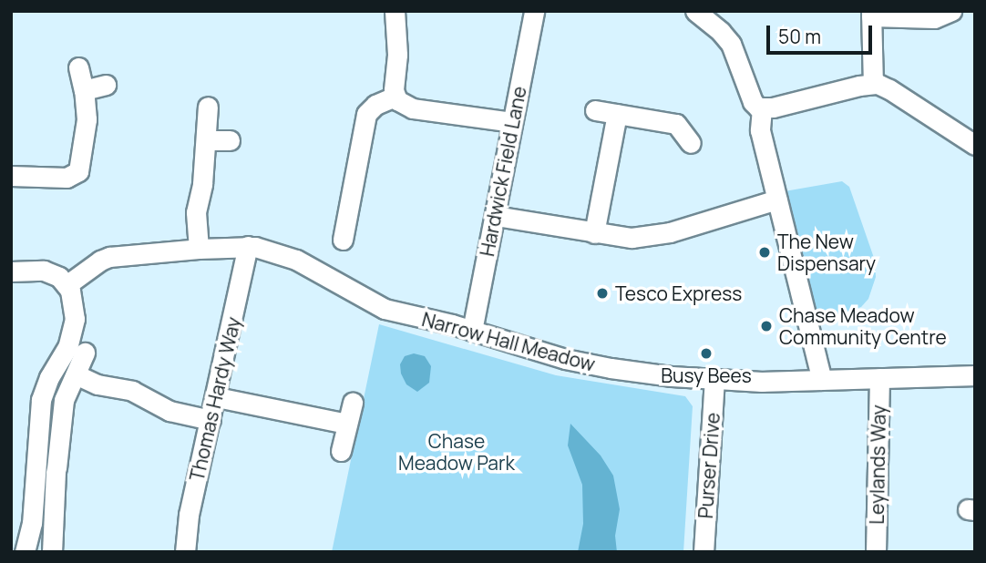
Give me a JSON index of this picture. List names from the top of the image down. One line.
{"streets":{"street":["Hardwick Field Lane","Narrow Hall Meadow","Thomas Hardy Way","Leylands Way","Purser Drive"]},"crossings":[["Hardwick Field Lane","Narrow Hall Meadow"],["Narrow Hall Meadow","Thomas Hardy Way"],["Narrow Hall Meadow","Leylands Way"],["Narrow Hall Meadow","Purser Drive"]],"parks":["Chase Meadow Park"],"places":["The New Dispensary","Tesco Express","Chase Meadow Community Centre","Busy Bees"],"scale_bar":"50 m"}
